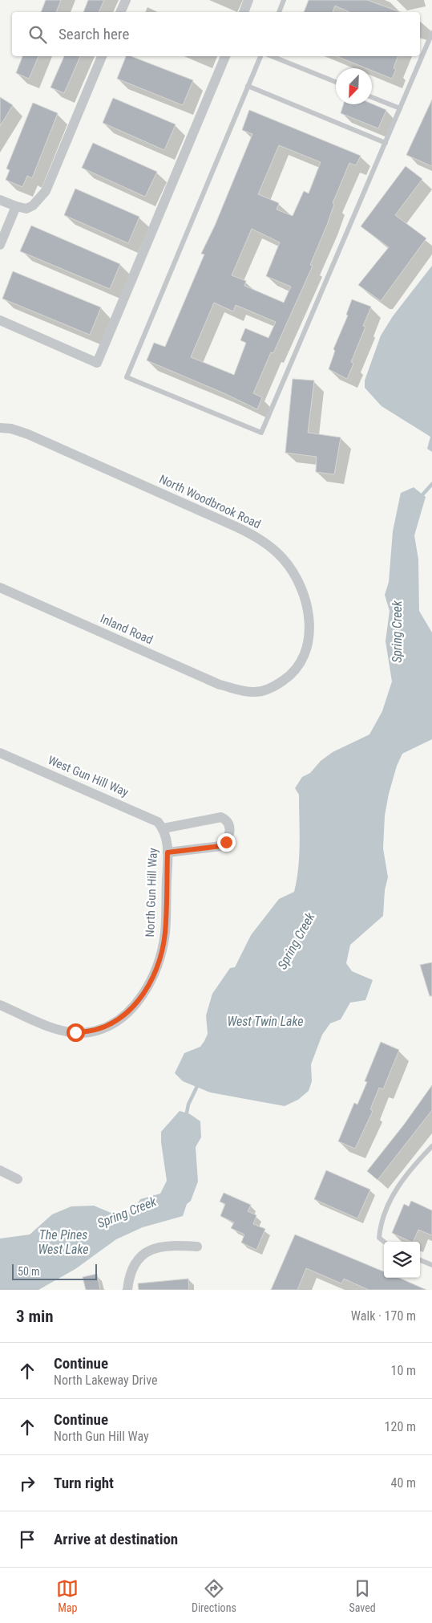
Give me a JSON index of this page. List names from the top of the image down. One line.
{"streets":{"street":["North Woodbrook Road","Inland Road","West Gun Hill Way","North Gun Hill Way"]},"crossings":[["North Woodbrook Road","Inland Road"],["West Gun Hill Way","North Gun Hill Way"]],"water":["Spring Creek","West Twin Lake","The Pines West Lake"],"scale_bar":"50 m","north":"bottom left","page":{"search":"Search here","scale":"50 m","heading":["3 min","Walk · 170 m"],"list":[["Continue","North Lakeway Drive","10 m"],["Continue","North Gun Hill Way","120 m"],["Turn right","40 m"],"Arrive at destination"],"nav":["Map","Directions","Saved"]}}
